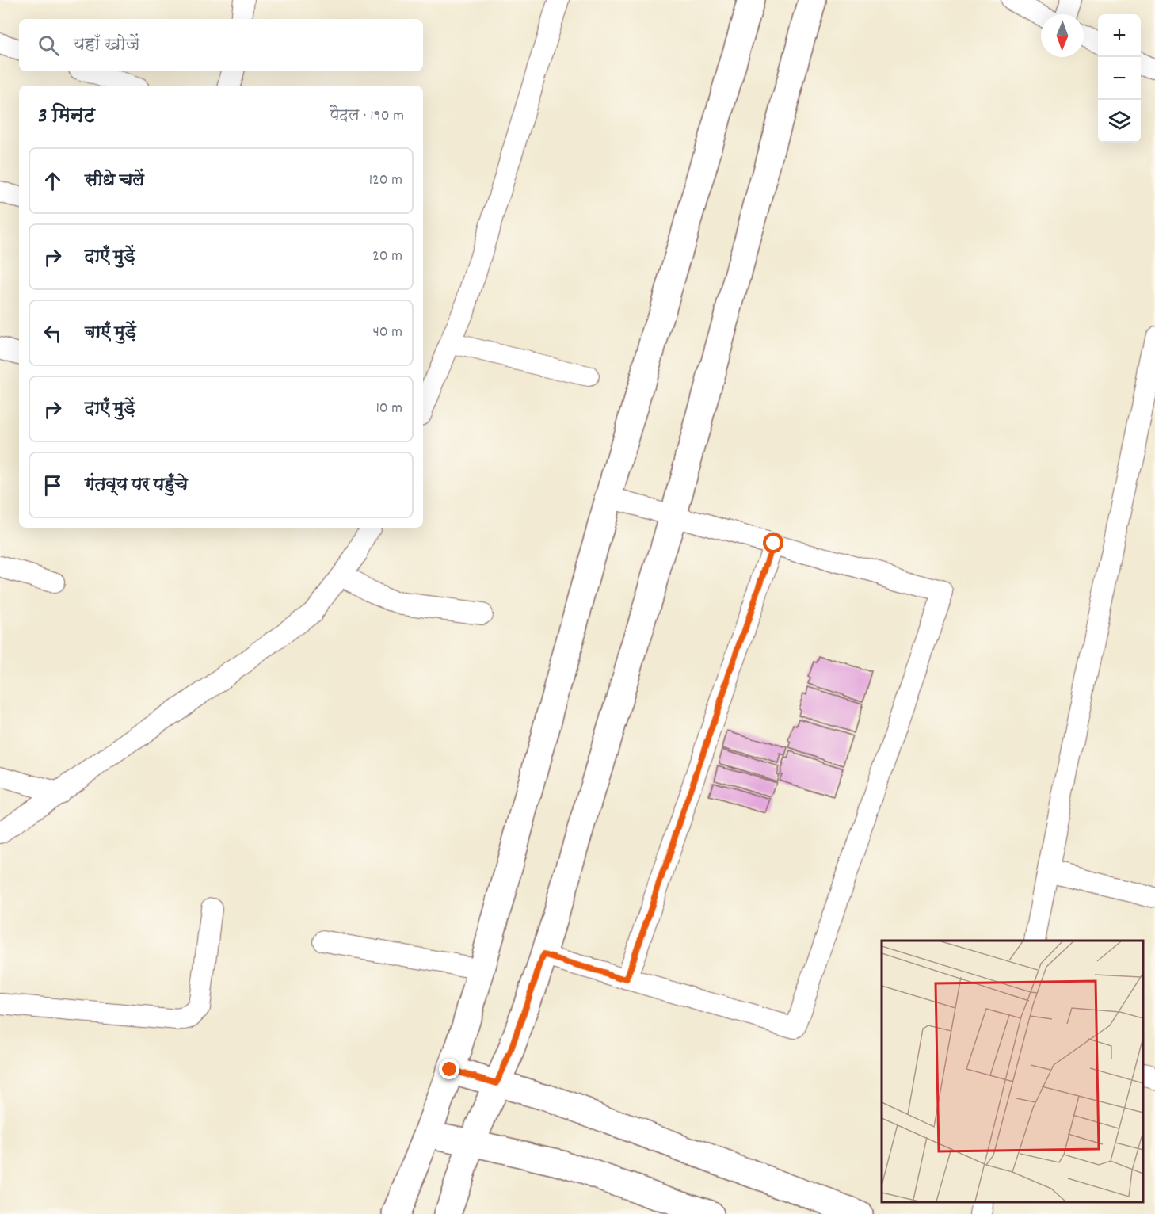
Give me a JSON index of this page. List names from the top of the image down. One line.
{"north":"bottom","page":{"map_buttons":["+","−"],"search":"यहाँ खोजें","heading":["3 मिनट","पैदल · 190 m"],"list":[["सीधे चलें","120 m"],["दाएँ मुड़ें","20 m"],["बाएँ मुड़ें","40 m"],["दाएँ मुड़ें","10 m"],"गंतव्य पर पहुँचे"]}}
